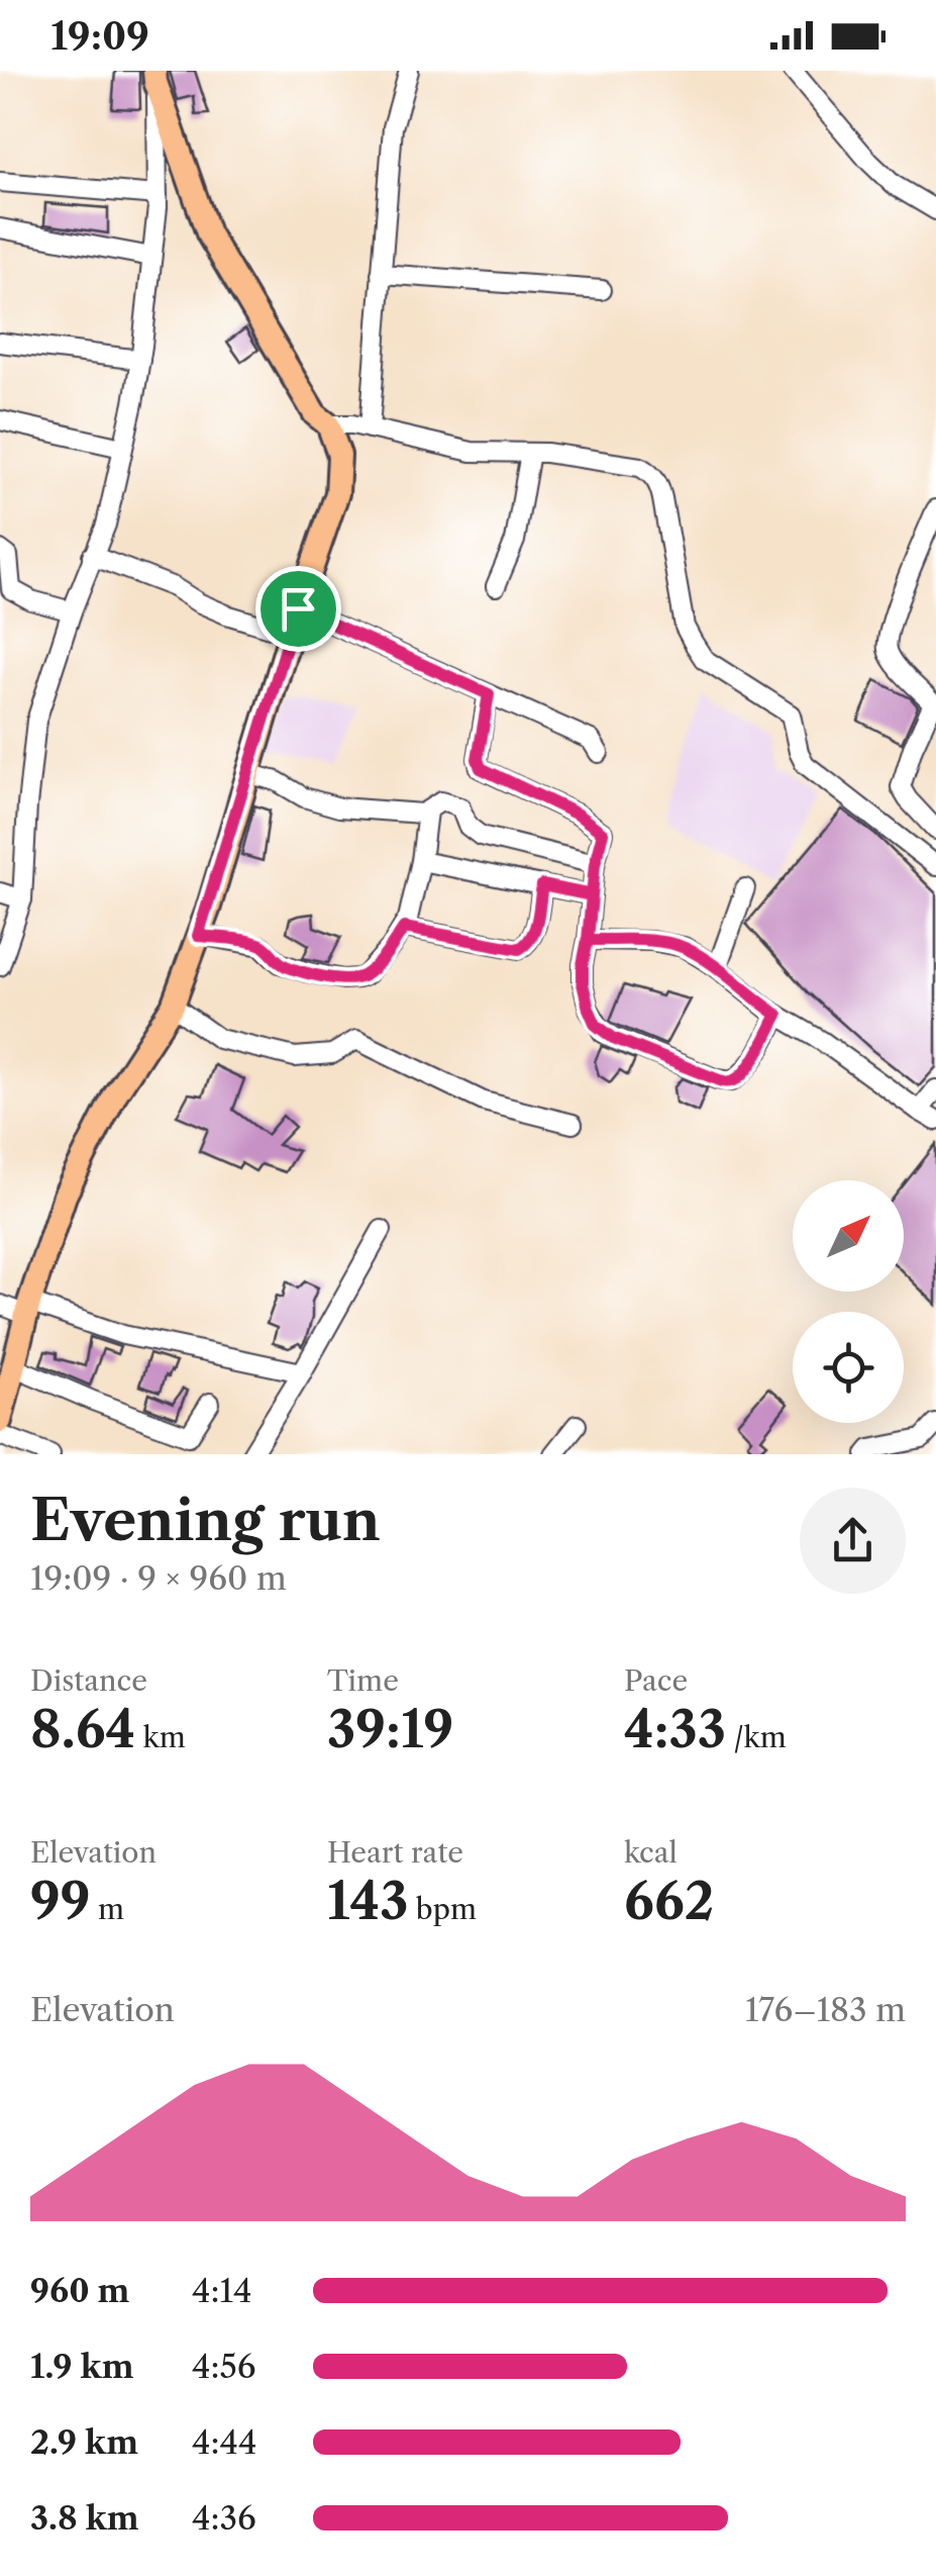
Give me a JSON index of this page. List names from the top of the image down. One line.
{"north":"top right","page":{"status":"19:09","heading":["Evening run","19:09 · 9 × 960 m"],"stats":[["Distance","8.64 km"],["Time","39:19"],["Pace","4:33 /km"],["Elevation","99 m"],["Heart rate","143 bpm"],["kcal","662"]],"chart":["Elevation","176–183 m"],"list":[{"name":"960 m","note":"4:14"},{"name":"1.9 km","note":"4:56"},{"name":"2.9 km","note":"4:44"},{"name":"3.8 km","note":"4:36"}]}}
